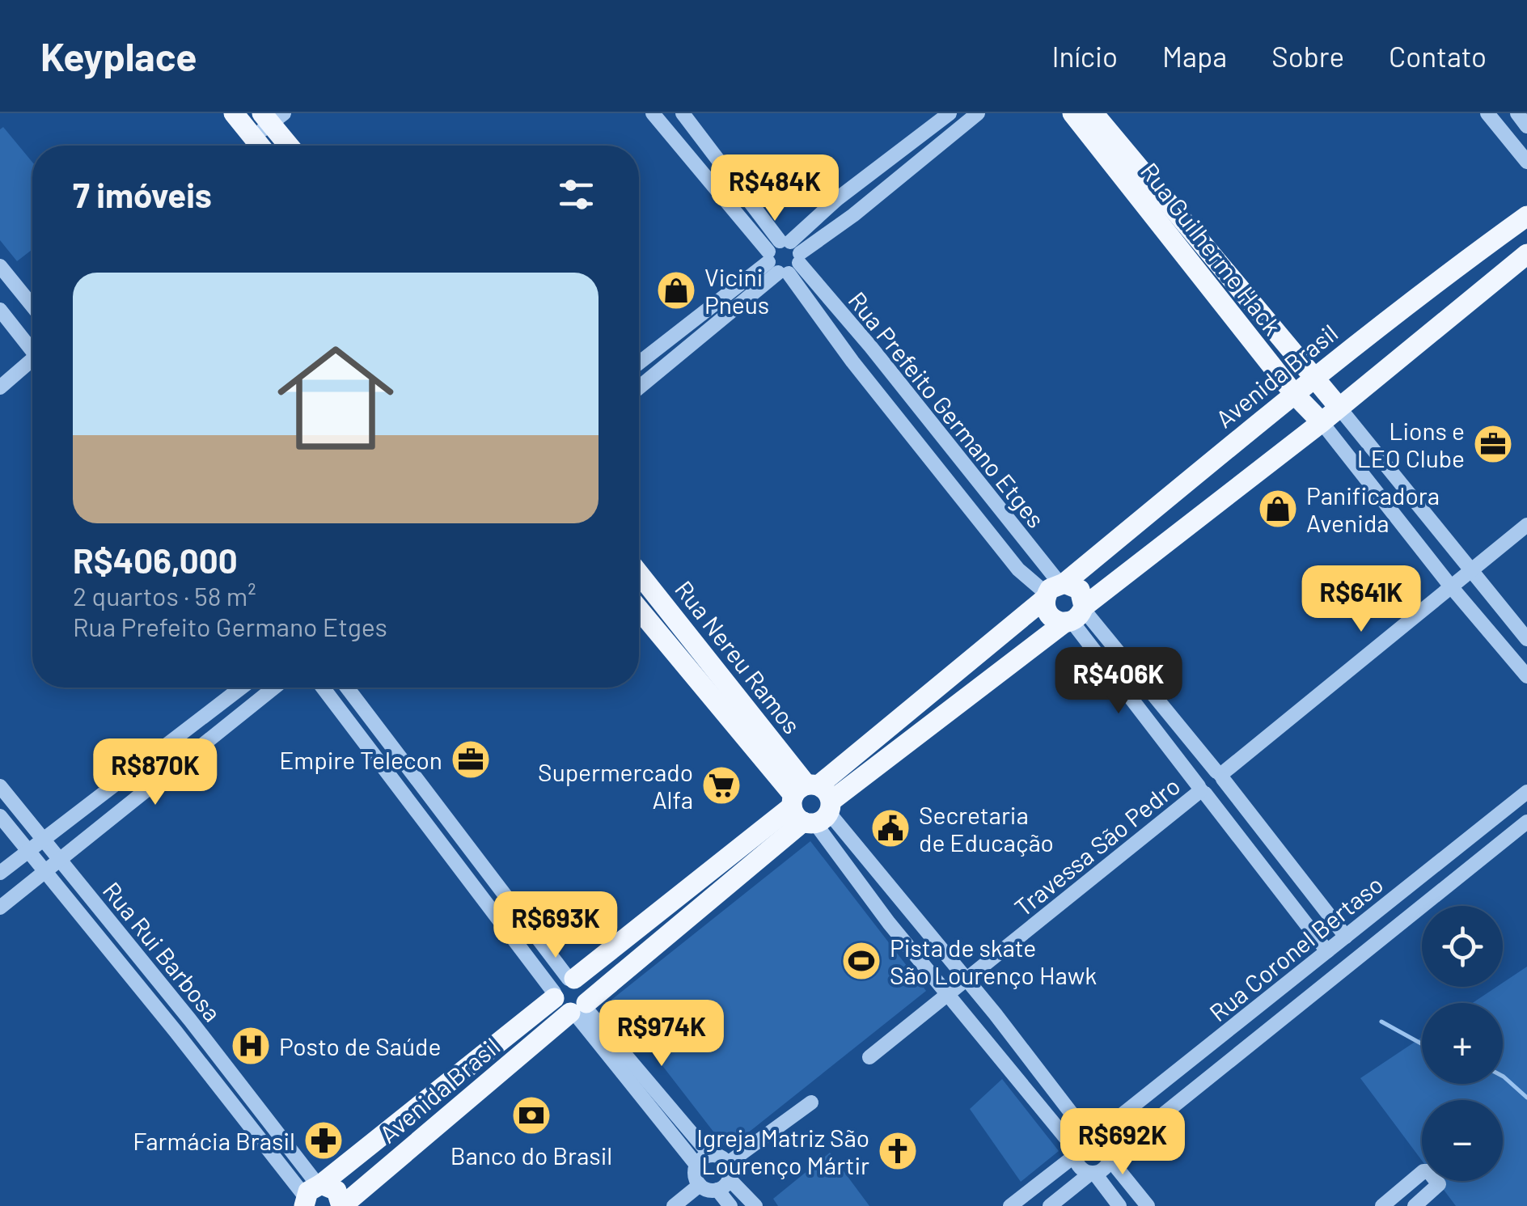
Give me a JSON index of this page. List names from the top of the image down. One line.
{"streets":{"main road":["Rua Guilherme Hack","Avenida Brasil","Rua Nereu Ramos"],"street":["Rua Prefeito Germano Etges","Travessa São Pedro","Rua Coronel Bertaso","Rua Rui Barbosa"]},"crossings":[["Rua Guilherme Hack","Avenida Brasil"],["Avenida Brasil","Rua Prefeito Germano Etges"],["Avenida Brasil","Rua Nereu Ramos"],["Avenida Brasil","Rua Rui Barbosa"],["Rua Nereu Ramos","Travessa São Pedro"],["Rua Nereu Ramos","Rua Coronel Bertaso"]],"places":{"shop":["Vicini Pneus","Panificadora Avenida"],"office":["Lions e LEO Clube","Empire Telecon"],"supermarket":["Supermercado Alfa"],"public building":["Secretaria de Educação"],"sports":["Pista de skate São Lourenço Hawk"],"hospital":["Posto de Saúde"],"bank":["Banco do Brasil"],"pharmacy":["Farmácia Brasil"],"church":["Igreja Matriz São Lourenço Mártir"]},"page":{"header":"Keyplace","nav":["Início","Mapa","Sobre","Contato"],"heading":"7 imóveis","price":["R$484K","R$641K","R$406K","R$870K","R$693K","R$974K","R$692K"],"list":[{"name":"R$406,000","note":"2 quartos · 58 m² · Rua Prefeito Germano Etges"}],"map_buttons":["+","−"]}}
